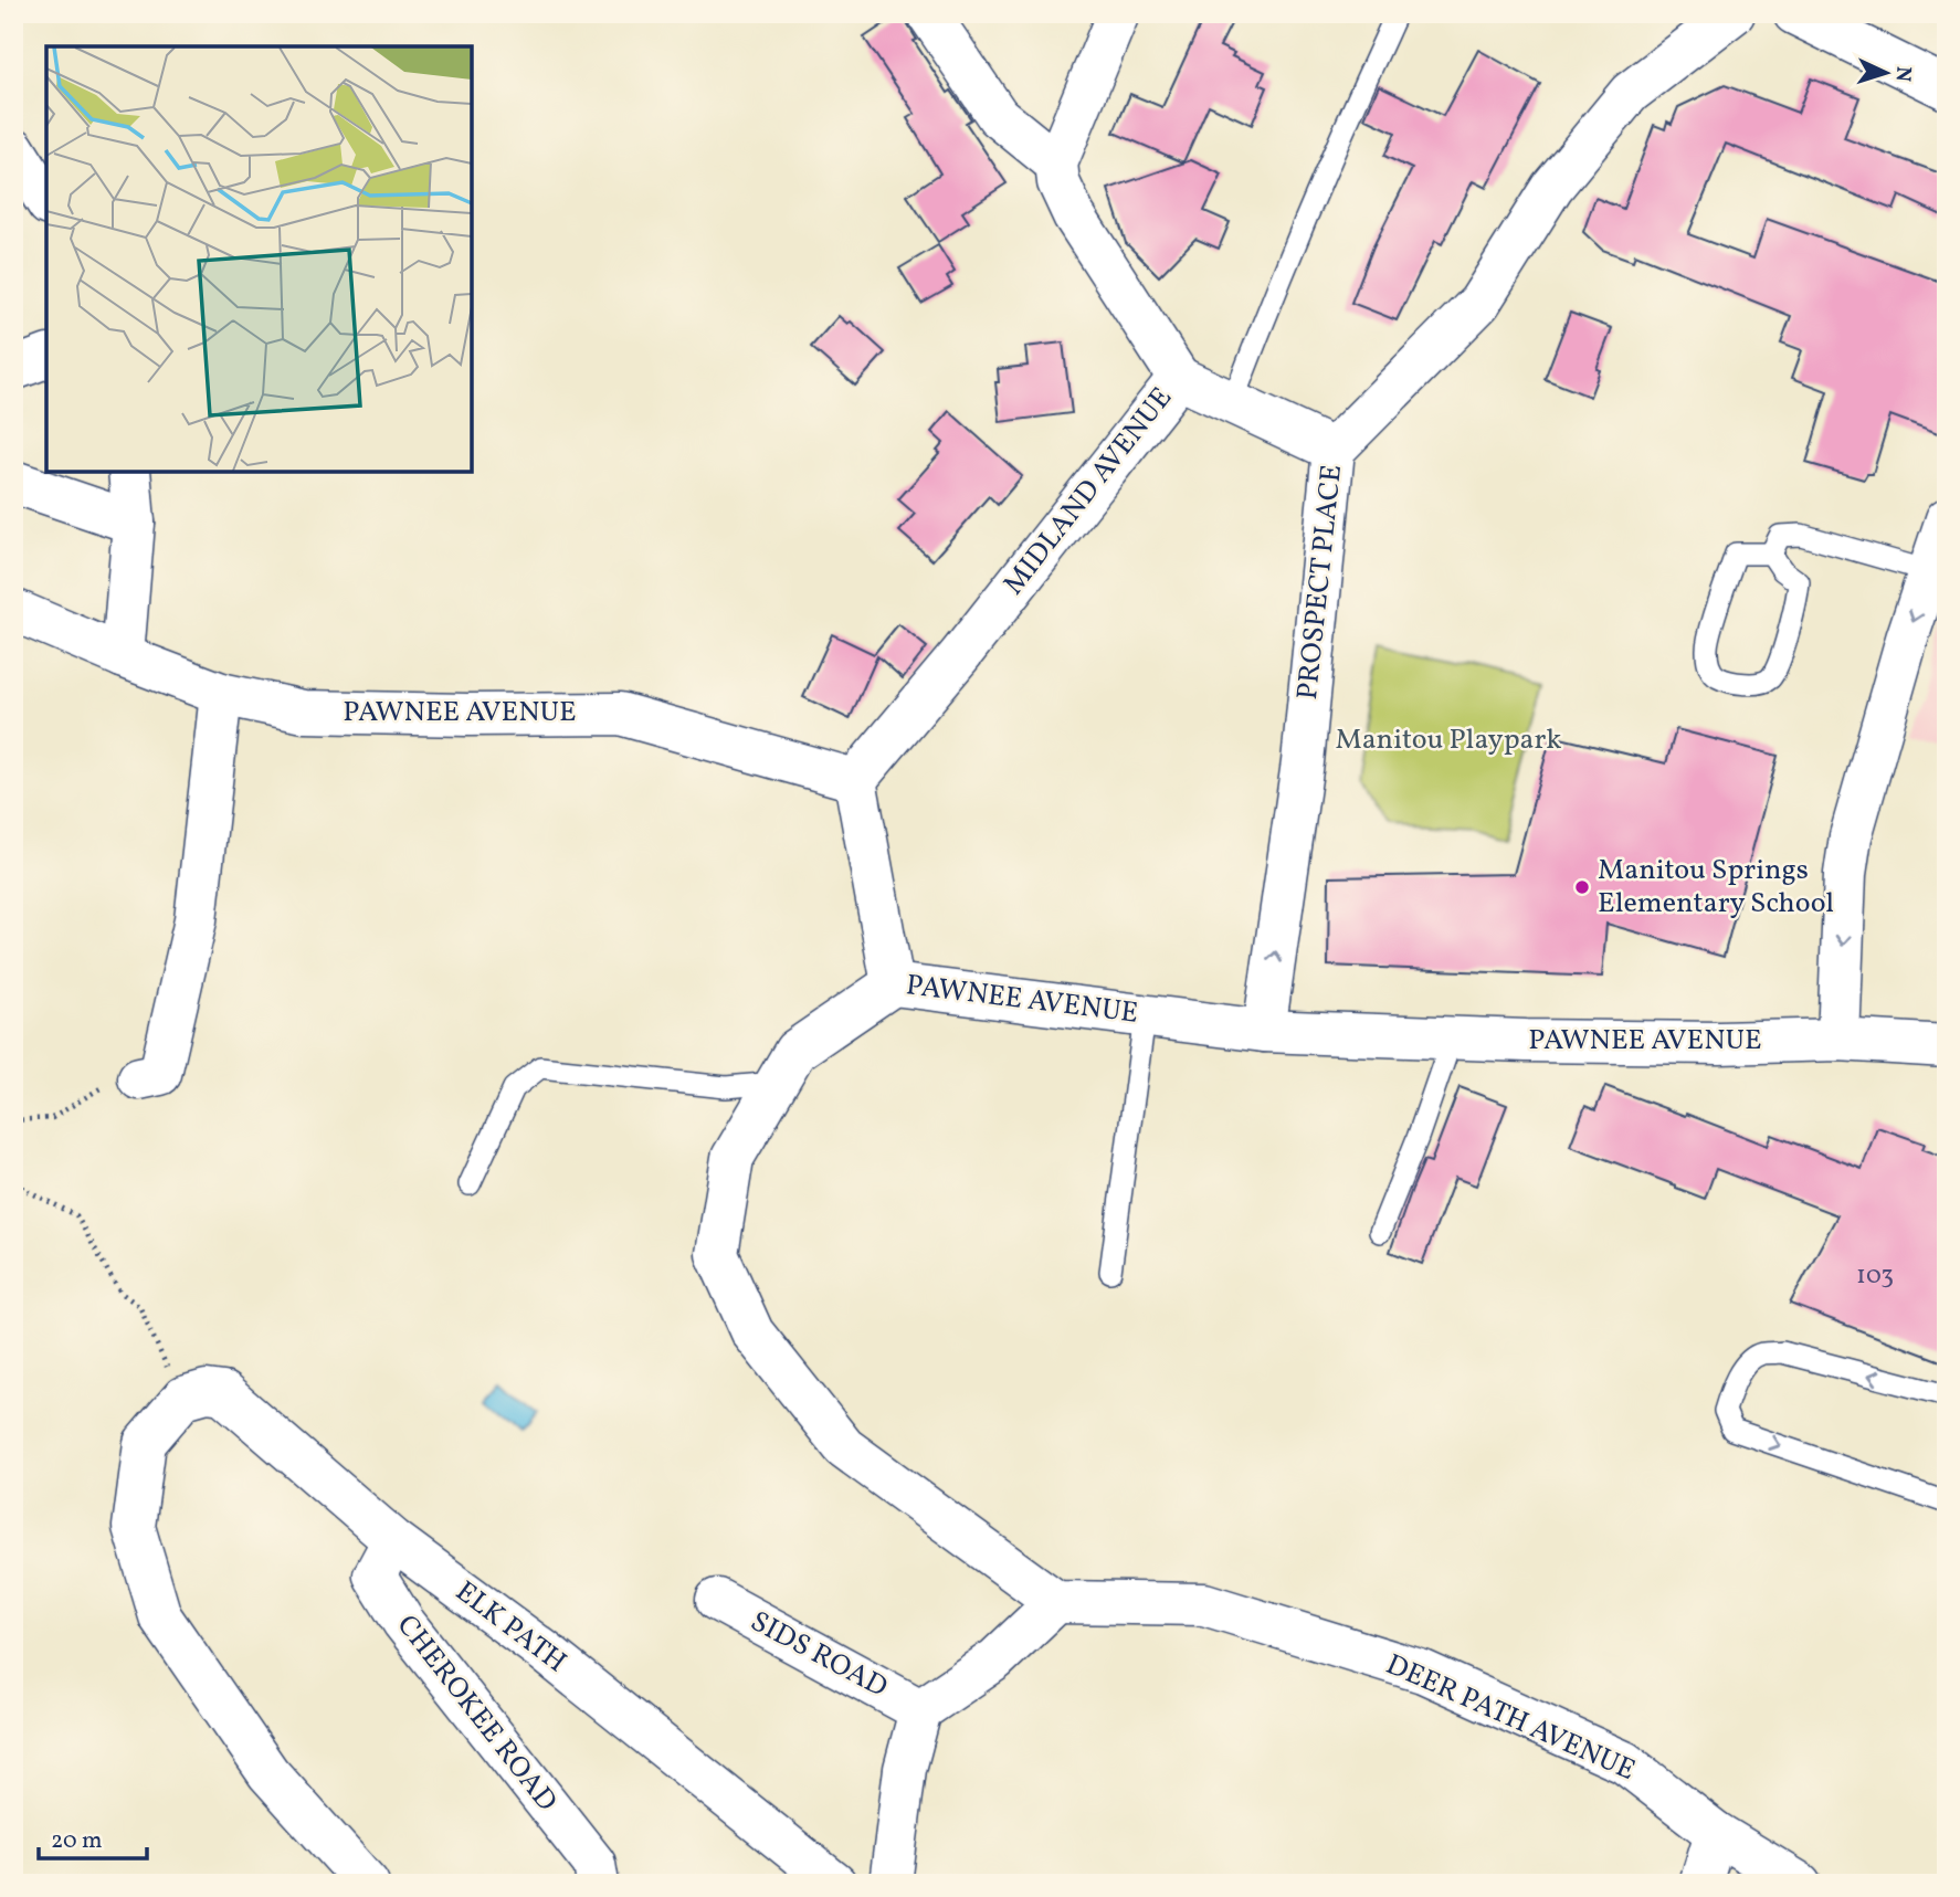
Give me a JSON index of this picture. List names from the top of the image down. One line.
{"streets":{"street":["MIDLAND AVENUE","PROSPECT PLACE","PAWNEE AVENUE","ELK PATH","SIDS ROAD","CHEROKEE ROAD","DEER PATH AVENUE"]},"crossings":[["MIDLAND AVENUE","PAWNEE AVENUE"],["PROSPECT PLACE","PAWNEE AVENUE"],["ELK PATH","CHEROKEE ROAD"]],"one_way":["PROSPECT PLACE"],"parks":["Manitou Playpark"],"places":["Manitou Springs Elementary School"],"house_numbers":["103"],"scale_bar":"20 m","north":"right"}
